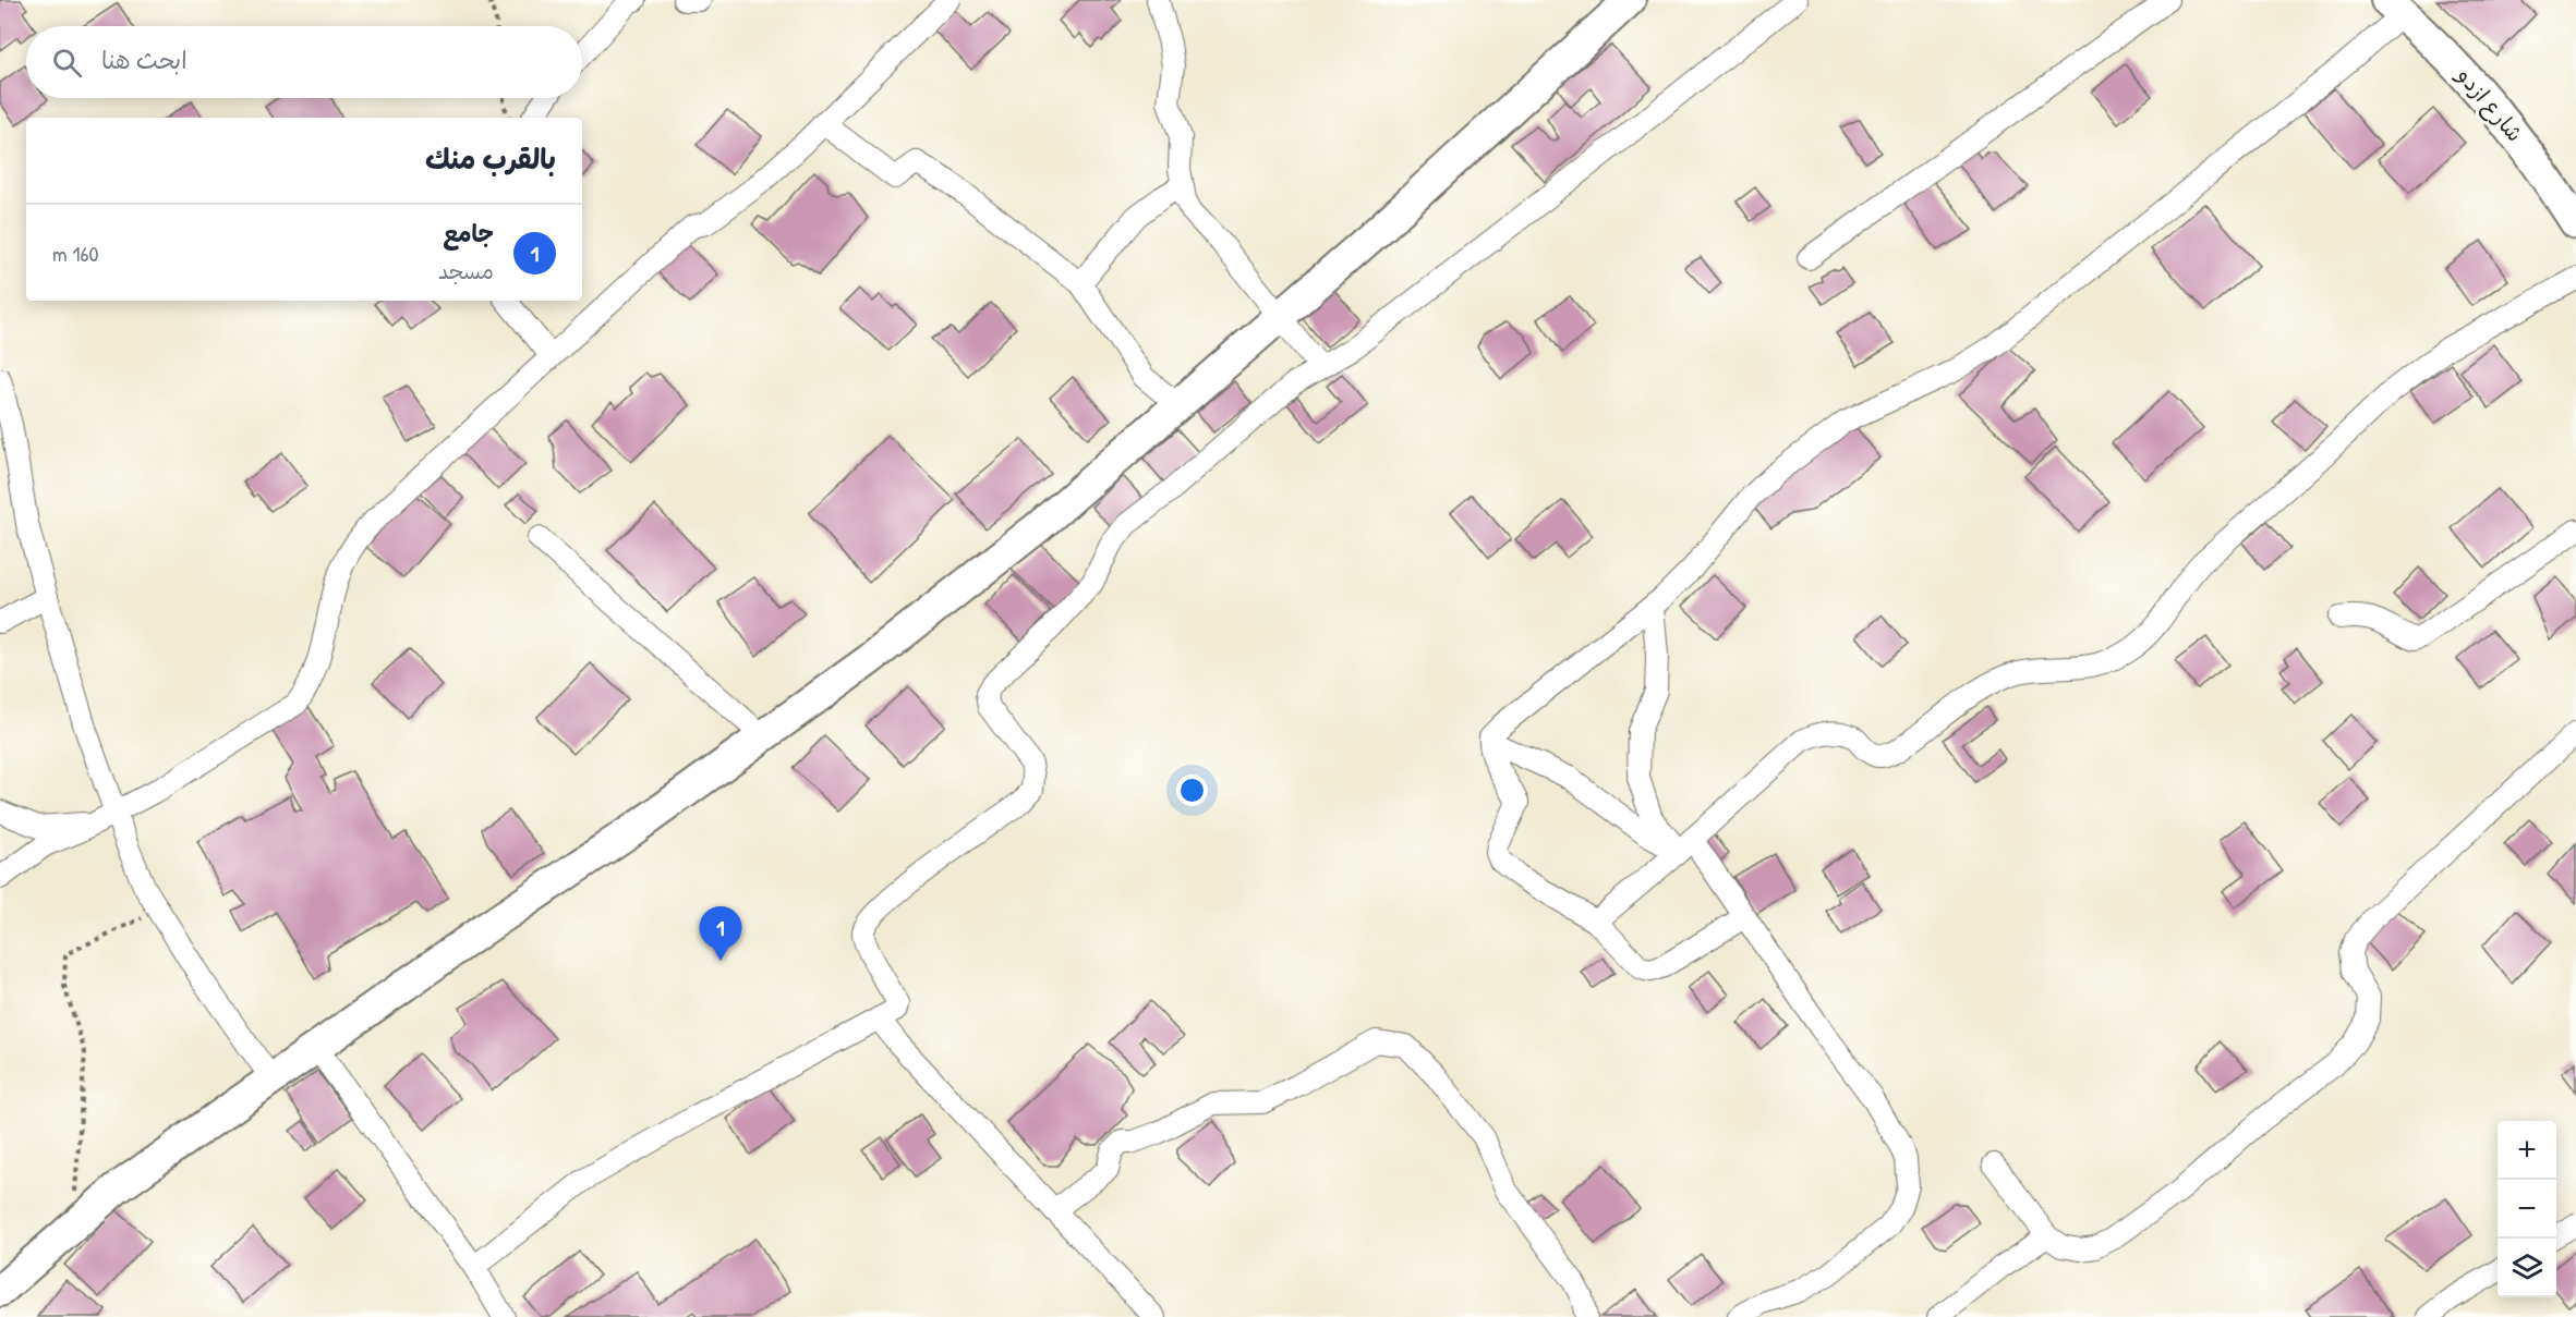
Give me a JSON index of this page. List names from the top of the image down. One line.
{"streets":{"street":["شارع ازدو"]},"page":{"search":"ابحث هنا","heading":"بالقرب منك","list":[{"mark":"1","name":"جامع","note":"مسجد","value":"160 m"}],"pins":"1","map_buttons":["+","−"]}}
